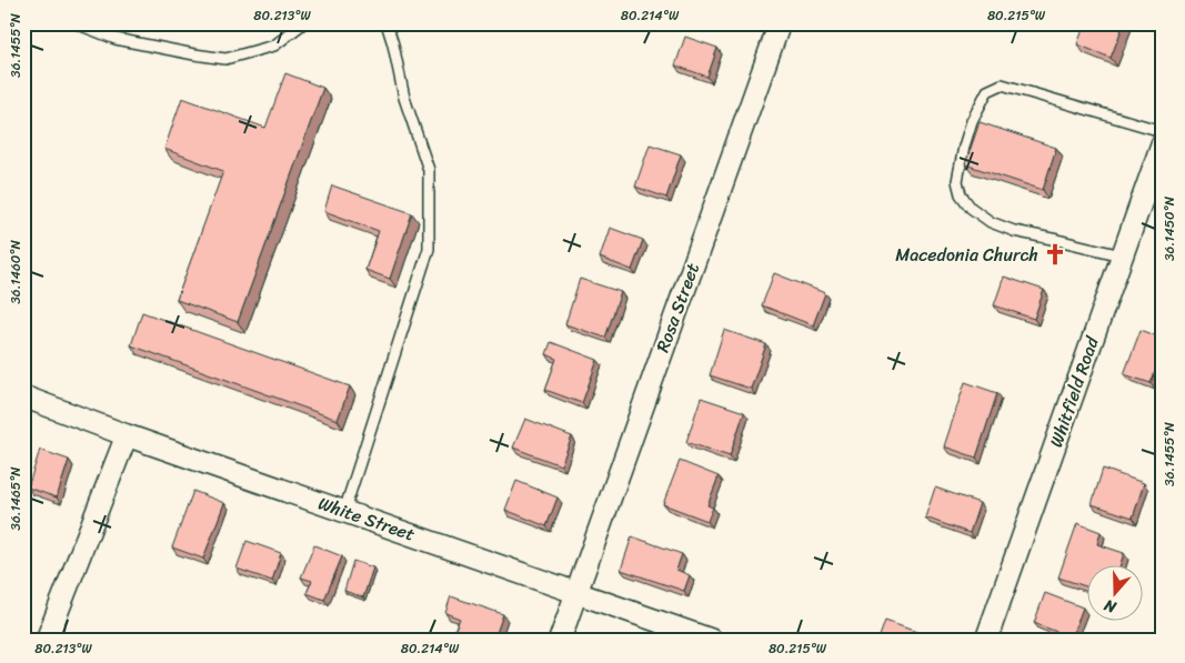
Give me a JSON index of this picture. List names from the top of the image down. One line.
{"streets":{"street":["Rosa Street","Whitfield Road","White Street"]},"crossings":[["Rosa Street","White Street"]],"places":{"church":["Macedonia Church"]},"north":"bottom","coordinates":["80.213°W","80.214°W","80.215°W","36.1455°N","36.1450°N","36.1460°N","36.1465°N"]}
